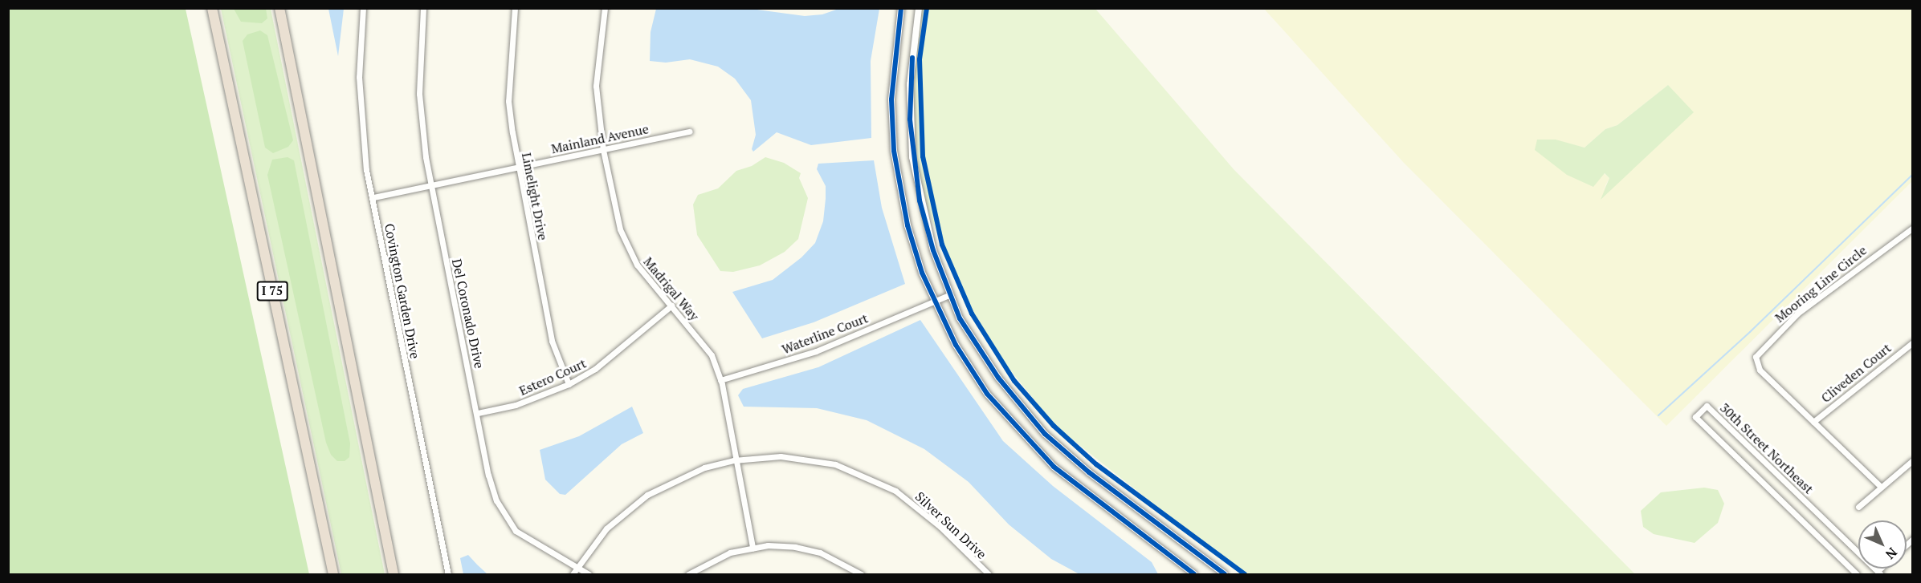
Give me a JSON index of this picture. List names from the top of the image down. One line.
{"streets":{"highway":["I 75"],"street":["Mainland Avenue","Limelight Drive","Mooring Line Circle","Madrigal Way","Covington Garden Drive","Del Coronado Drive","Waterline Court","Cliveden Court","Estero Court","30th Street Northeast","Silver Sun Drive"]},"crossings":[["Mainland Avenue","Limelight Drive"],["Mainland Avenue","Madrigal Way"],["Mainland Avenue","Covington Garden Drive"],["Mainland Avenue","Del Coronado Drive"],["Limelight Drive","Estero Court"],["Mooring Line Circle","Cliveden Court"],["Madrigal Way","Waterline Court"],["Madrigal Way","Estero Court"],["Madrigal Way","Silver Sun Drive"],["Del Coronado Drive","Estero Court"],["Del Coronado Drive","Silver Sun Drive"]],"north":"bottom right"}
